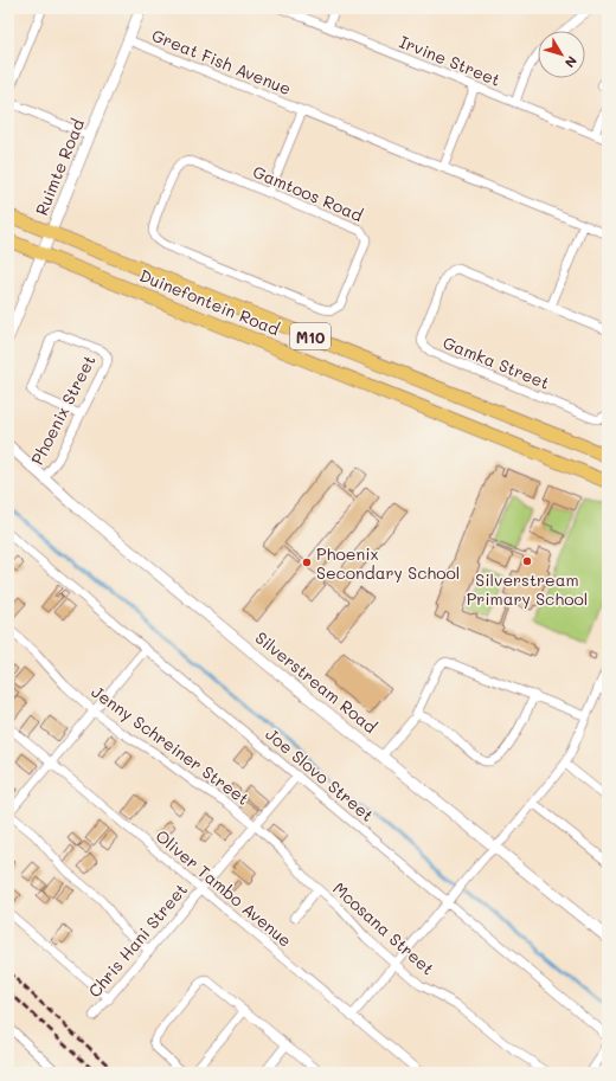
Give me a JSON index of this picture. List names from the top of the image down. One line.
{"streets":{"main road":["Duinefontein Road","M10"],"street":["Irvine Street","Great Fish Avenue","Ruimte Road","Gamtoos Road","Gamka Street","Phoenix Street","Silverstream Road","Jenny Schreiner Street","Joe Slovo Street","Oliver Tambo Avenue","Mcosana Street","Chris Hani Street"]},"crossings":[["Great Fish Avenue","Ruimte Road"],["Great Fish Avenue","Gamtoos Road"],["Ruimte Road","Duinefontein Road"],["Phoenix Street","Silverstream Road"],["Jenny Schreiner Street","Mcosana Street"],["Jenny Schreiner Street","Chris Hani Street"],["Joe Slovo Street","Chris Hani Street"],["Oliver Tambo Avenue","Chris Hani Street"],["Mcosana Street","Chris Hani Street"]],"places":["Silverstream Primary School","Phoenix Secondary School"],"north":"bottom right"}
